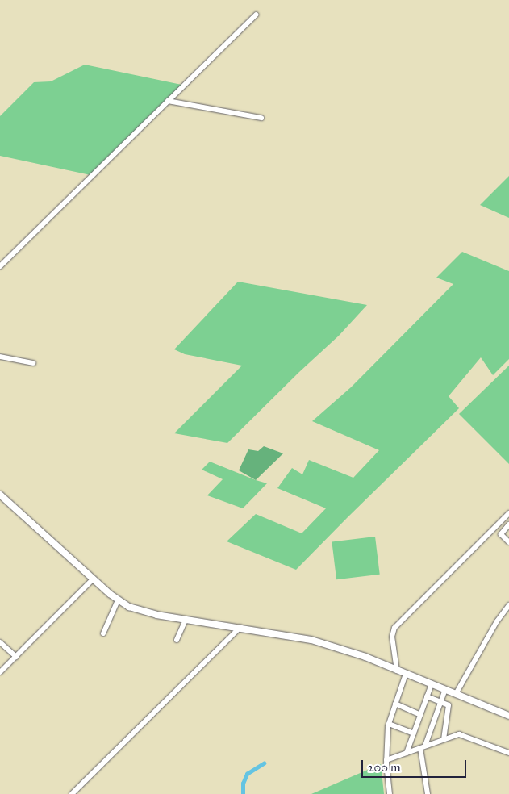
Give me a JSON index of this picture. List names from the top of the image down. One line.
{"scale_bar":"200 m"}
